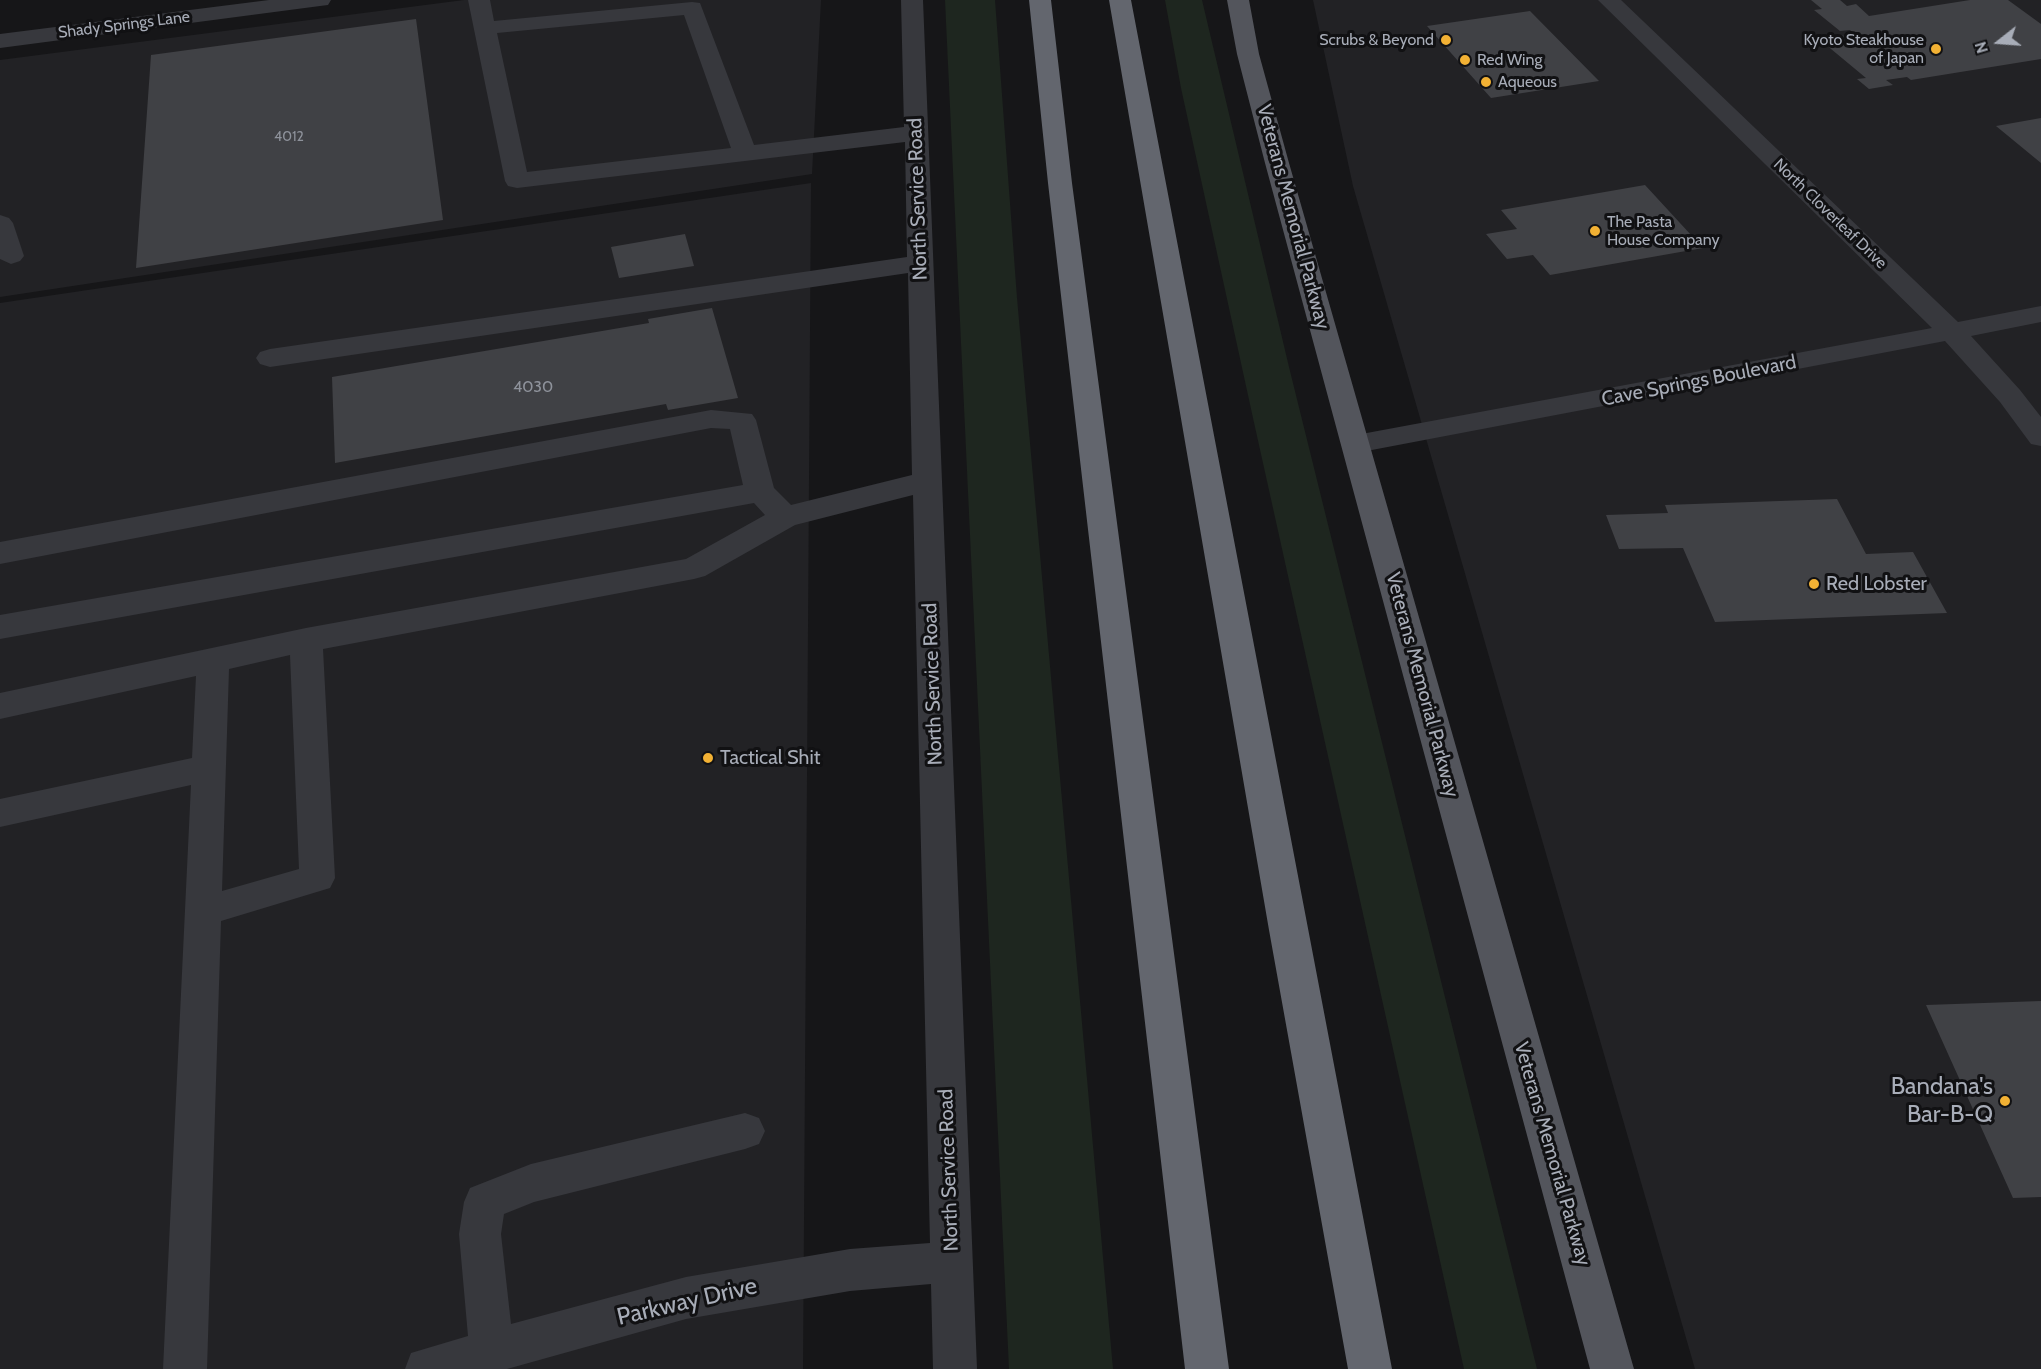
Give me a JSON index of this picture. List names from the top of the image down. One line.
{"streets":{"main road":["Veterans Memorial Parkway"],"street":["Shady Springs Lane","North Service Road","North Cloverleaf Drive","Cave Springs Boulevard","Parkway Drive"]},"crossings":[["North Service Road","Parkway Drive"],["North Cloverleaf Drive","Cave Springs Boulevard"],["Veterans Memorial Parkway","Cave Springs Boulevard"]],"places":["Scrubs & Beyond","Kyoto Steakhouse of Japan","Red Wing","Aqueous","The Pasta House Company","Red Lobster","Tactical Shit","Bandana's Bar-B-Q"],"house_numbers":["4012","4030"],"north":"left"}
